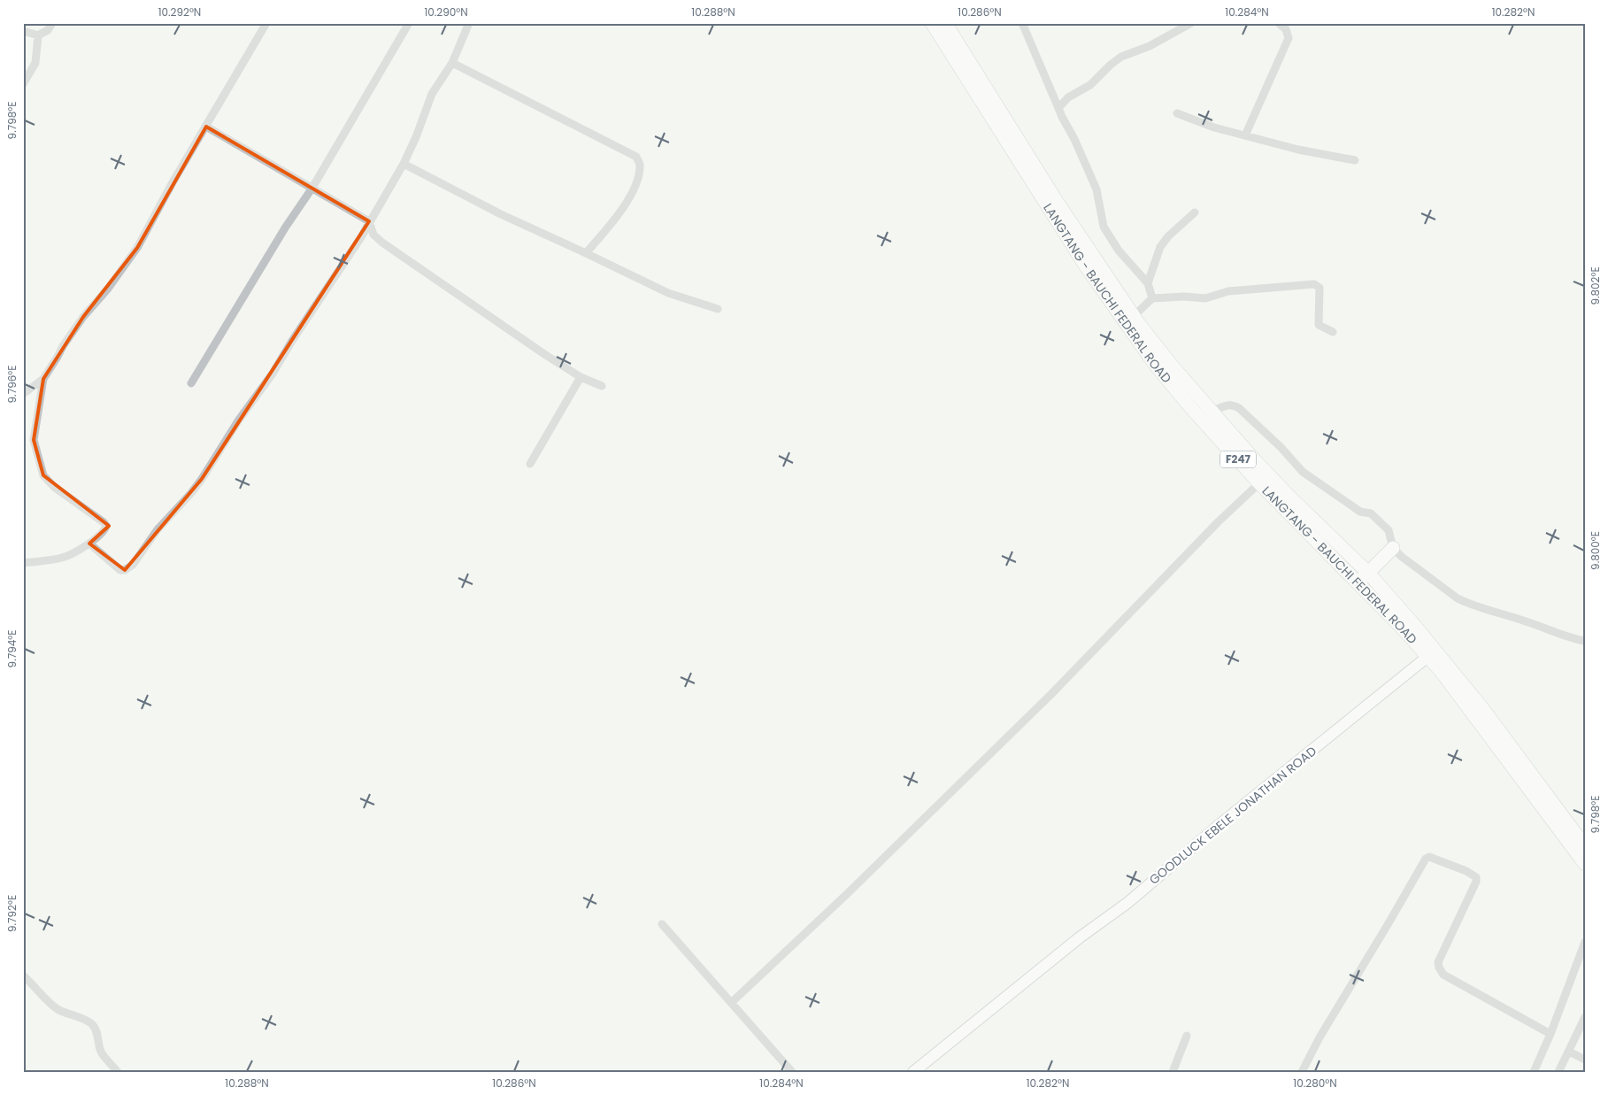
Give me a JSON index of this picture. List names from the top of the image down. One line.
{"streets":{"main road":["LANGTANG - BAUCHI FEDERAL ROAD","F247","GOODLUCK EBELE JONATHAN ROAD"]},"crossings":[["LANGTANG - BAUCHI FEDERAL ROAD","F247"],["LANGTANG - BAUCHI FEDERAL ROAD","GOODLUCK EBELE JONATHAN ROAD"]],"coordinates":["10.292°N","10.290°N","10.288°N","10.286°N","10.284°N","10.282°N","9.798°E","9.802°E","9.796°E","9.800°E","9.794°E","9.792°E","10.280°N"]}
